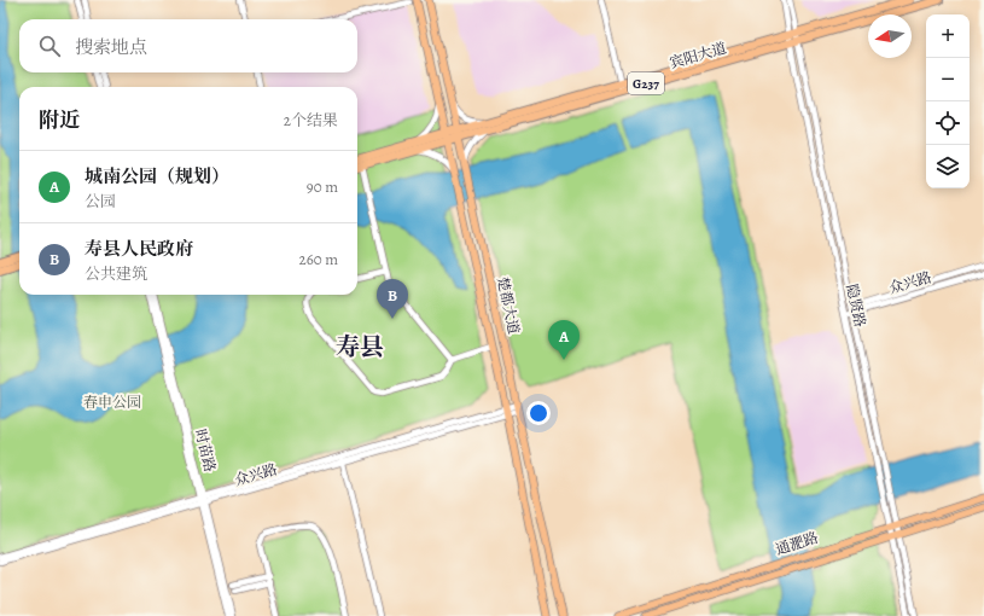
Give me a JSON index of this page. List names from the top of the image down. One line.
{"streets":{"highway":["宾阳大道","G237"],"main road":["楚都大道","通淝路"],"street":["众兴路","隐贤路","时苗路"]},"crossings":[["宾阳大道","楚都大道"],["宾阳大道","隐贤路"],["众兴路","楚都大道"],["众兴路","隐贤路"],["众兴路","时苗路"],["隐贤路","通淝路"]],"districts":["寿县"],"parks":["春申公园"],"north":"left","page":{"map_buttons":["+","−"],"search":"搜索地点","heading":["附近","2个结果"],"list":[{"mark":"A","name":"城南公园（规划）","note":"公园","value":"90 m"},{"mark":"B","name":"寿县人民政府","note":"公共建筑","value":"260 m"}],"pins":["B","A"]}}
